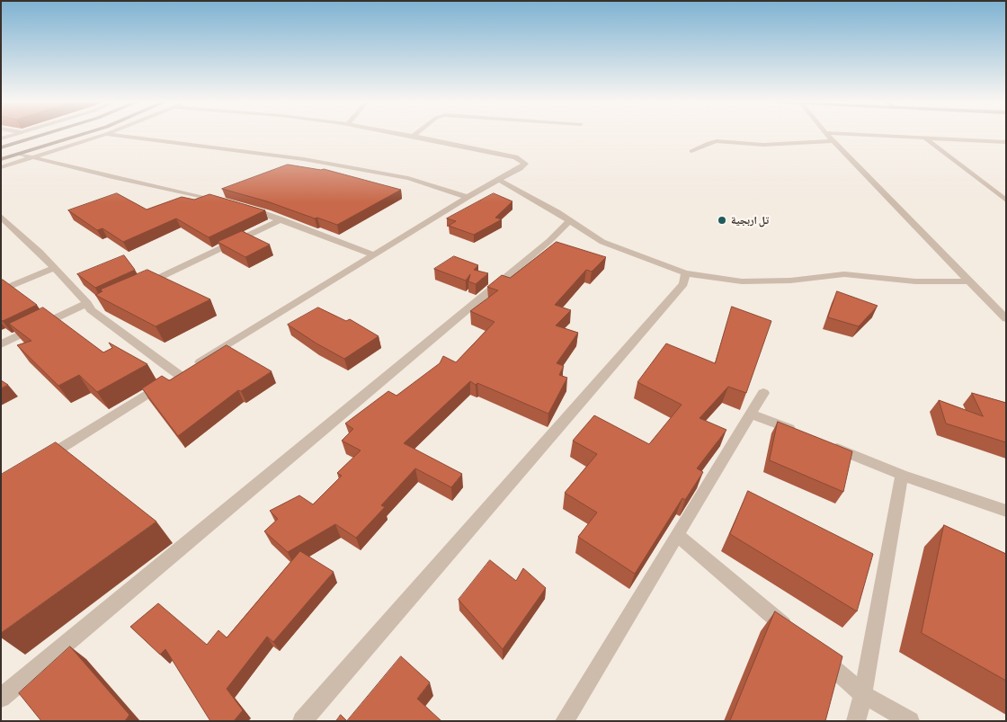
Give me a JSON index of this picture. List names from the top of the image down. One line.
{"places":["تل اربجية"]}
